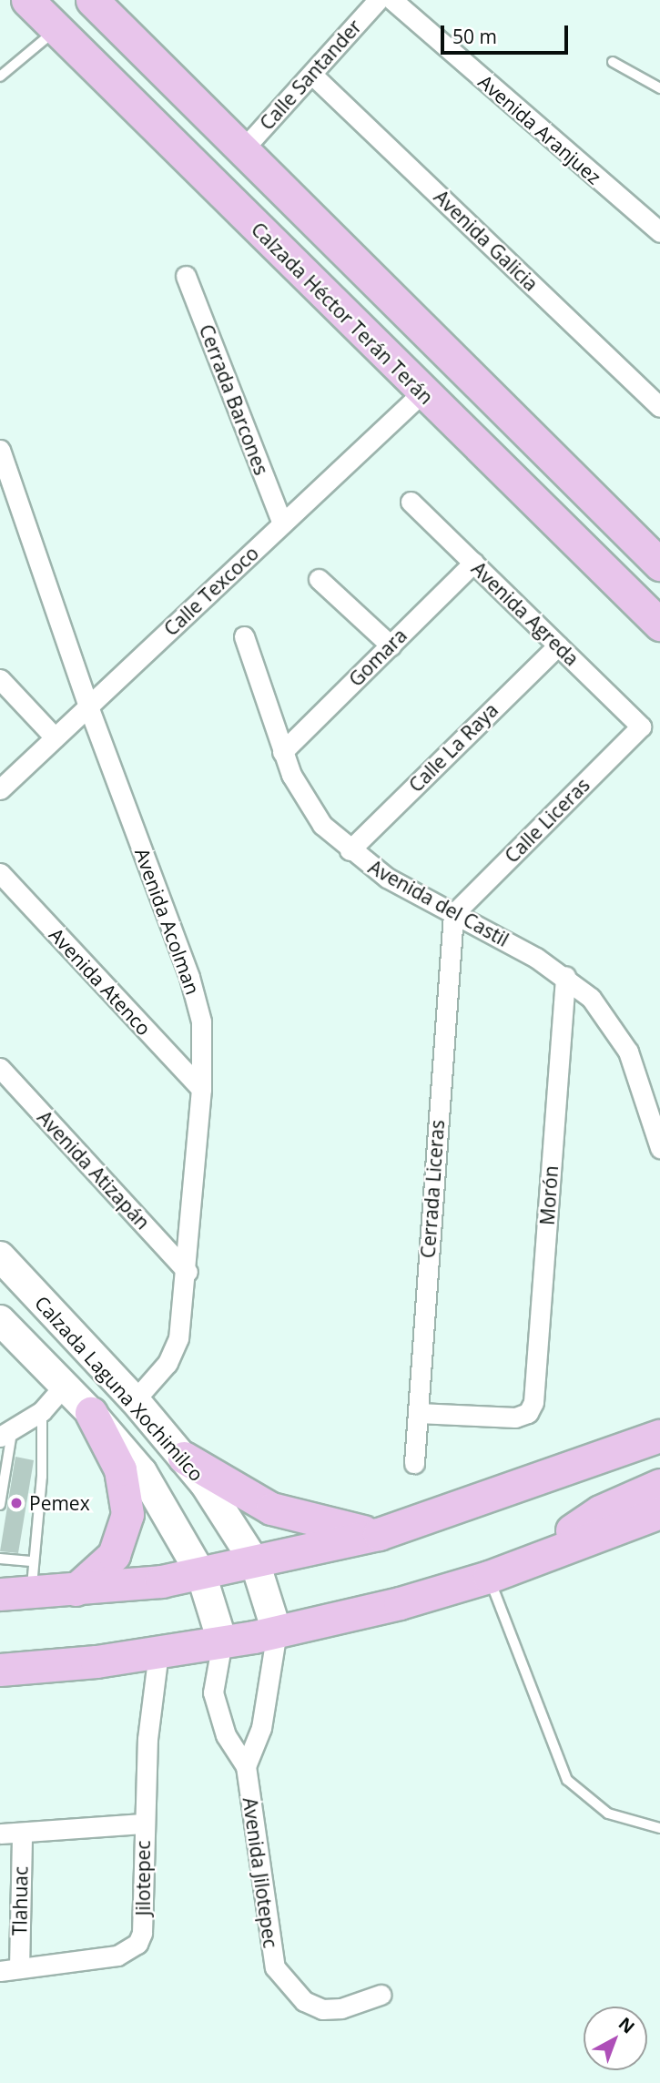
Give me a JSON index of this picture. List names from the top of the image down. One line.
{"streets":{"main road":["Calzada Héctor Terán Terán","Calzada Laguna Xochimilco"],"street":["Calle Santander","Avenida Aranjuez","Avenida Galicia","Cerrada Barcones","Calle Texcoco","Avenida Agreda","Gomara","Calle La Raya","Calle Liceras","Avenida del Castil","Avenida Acolman","Avenida Atenco","Avenida Atizapán","Cerrada Liceras","Morón","Avenida Jilotepec","Jilotepec","Tlahuac"]},"crossings":[["Calle Santander","Avenida Galicia"],["Calzada Héctor Terán Terán","Calle Texcoco"],["Cerrada Barcones","Calle Texcoco"],["Calle Texcoco","Avenida Acolman"],["Avenida Agreda","Gomara"],["Avenida Agreda","Calle La Raya"],["Avenida Agreda","Calle Liceras"],["Gomara","Avenida del Castil"],["Calle La Raya","Avenida del Castil"],["Calle Liceras","Avenida del Castil"],["Calle Liceras","Cerrada Liceras"],["Avenida del Castil","Cerrada Liceras"],["Avenida del Castil","Morón"],["Avenida Acolman","Avenida Atenco"],["Avenida Acolman","Avenida Atizapán"],["Avenida Acolman","Calzada Laguna Xochimilco"],["Cerrada Liceras","Morón"],["Calzada Laguna Xochimilco","Avenida Jilotepec"],["Jilotepec","Tlahuac"]],"places":["Pemex"],"scale_bar":"50 m","north":"top right"}
